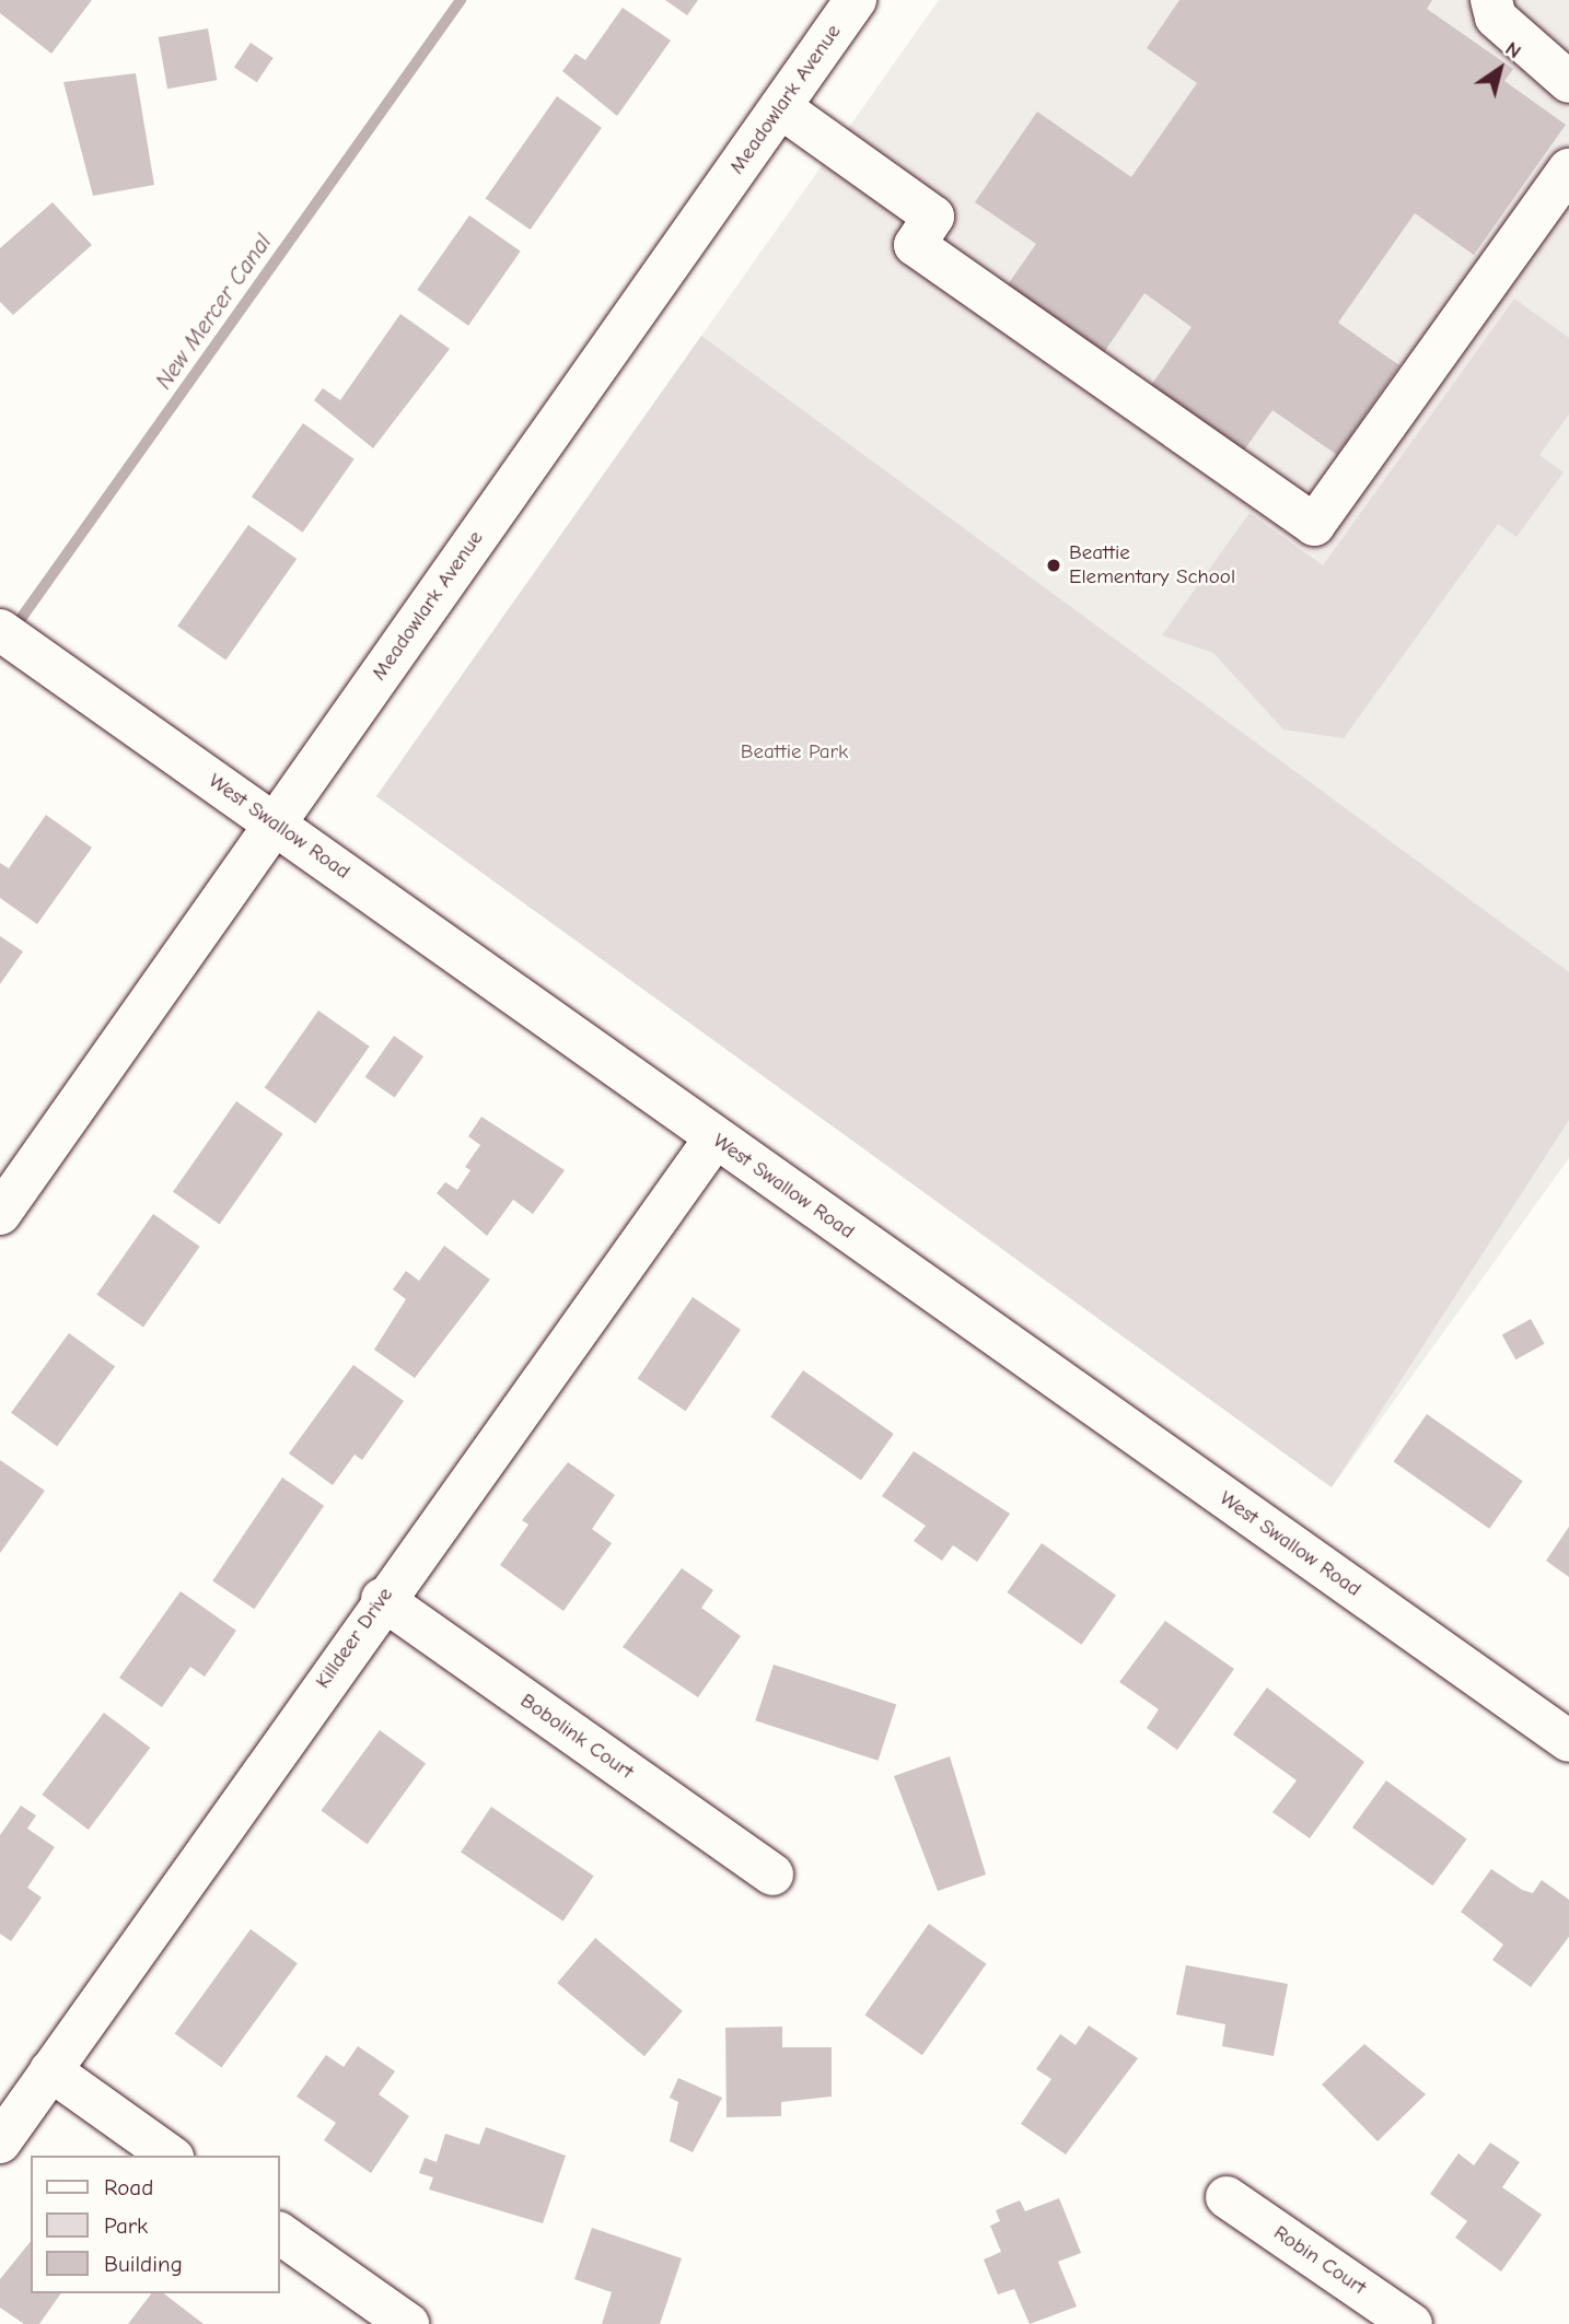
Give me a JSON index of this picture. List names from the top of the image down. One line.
{"streets":{"street":["Meadowlark Avenue","West Swallow Road","Killdeer Drive","Bobolink Court","Robin Court"]},"crossings":[["Meadowlark Avenue","West Swallow Road"],["West Swallow Road","Killdeer Drive"],["Killdeer Drive","Bobolink Court"]],"water":["New Mercer Canal"],"parks":["Beattie Park"],"places":["Beattie Elementary School"],"legend":["Road","Park","Building"],"north":"top right"}
